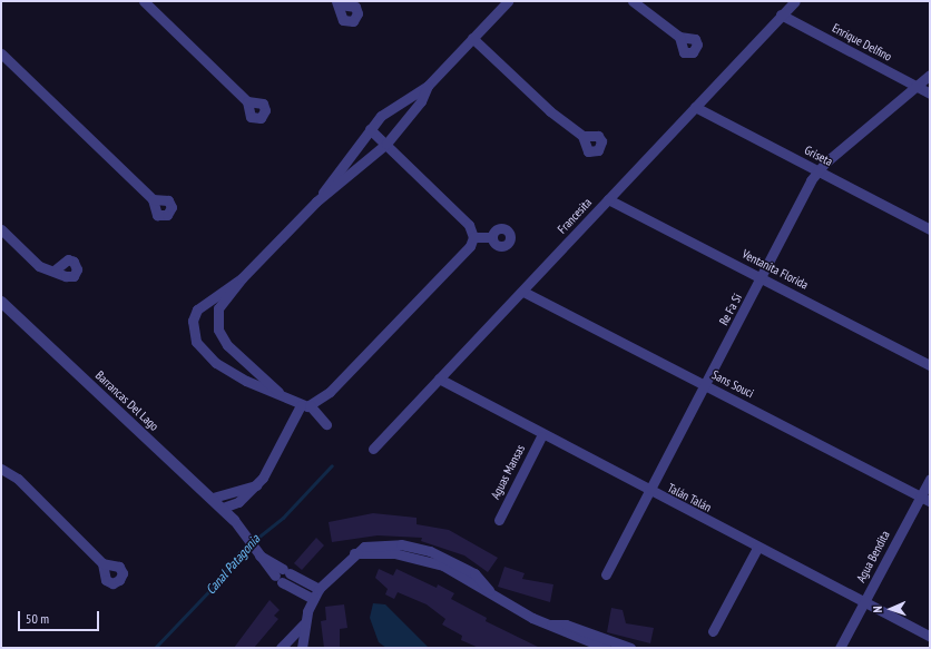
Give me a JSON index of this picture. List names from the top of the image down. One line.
{"streets":{"street":["Enrique Delfino","Griseta","Francesita","Ventanita Florida","Re Fa Si","Sans Souci","Barrancas Del Lago","Aguas Mansas","Talán Talán","Agua Bendita"]},"crossings":[["Enrique Delfino","Francesita"],["Enrique Delfino","Re Fa Si"],["Griseta","Francesita"],["Griseta","Re Fa Si"],["Francesita","Ventanita Florida"],["Francesita","Sans Souci"],["Francesita","Talán Talán"],["Ventanita Florida","Re Fa Si"],["Re Fa Si","Sans Souci"],["Re Fa Si","Talán Talán"],["Sans Souci","Agua Bendita"],["Aguas Mansas","Talán Talán"],["Talán Talán","Agua Bendita"]],"water":["Canal Patagonia"],"scale_bar":"50 m","north":"left"}
